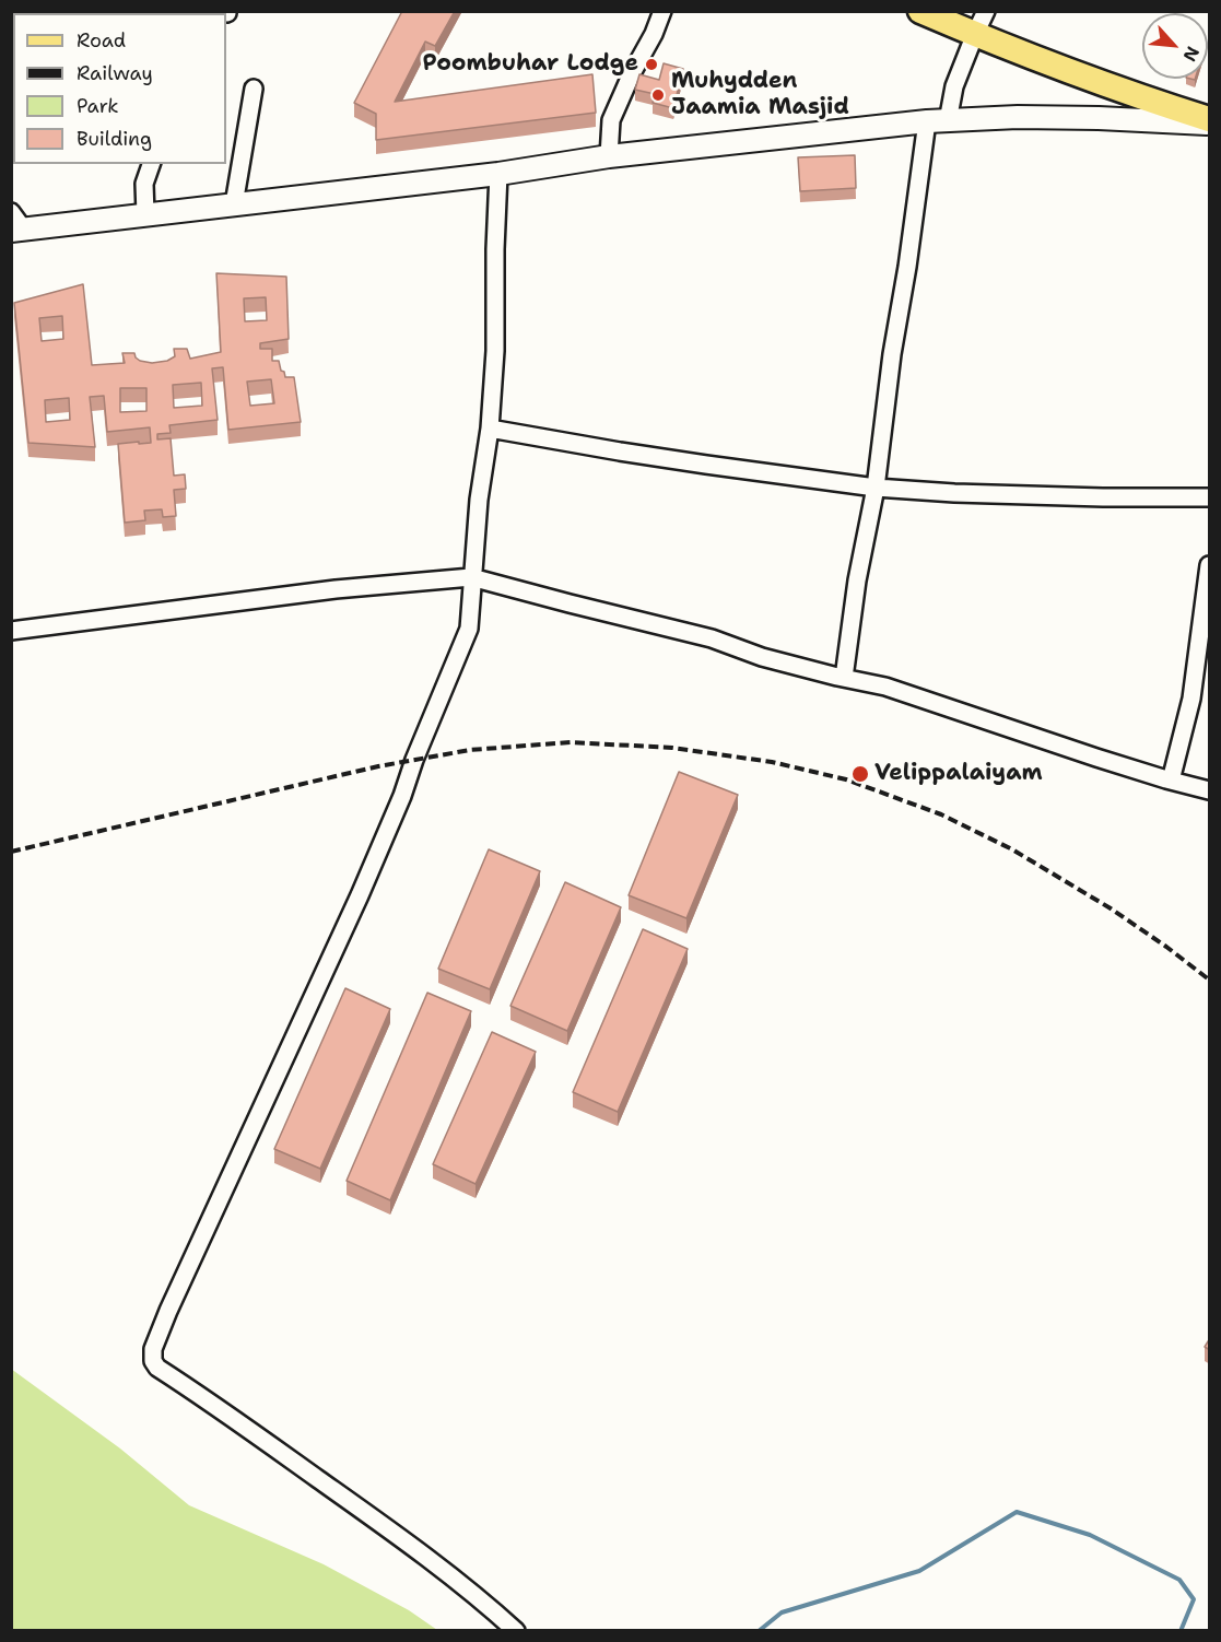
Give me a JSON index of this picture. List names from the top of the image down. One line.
{"places":["Poombuhar Lodge","Muhydden Jaamia Masjid","Velippalaiyam"],"legend":["Road","Railway","Park","Building"],"north":"bottom right"}
